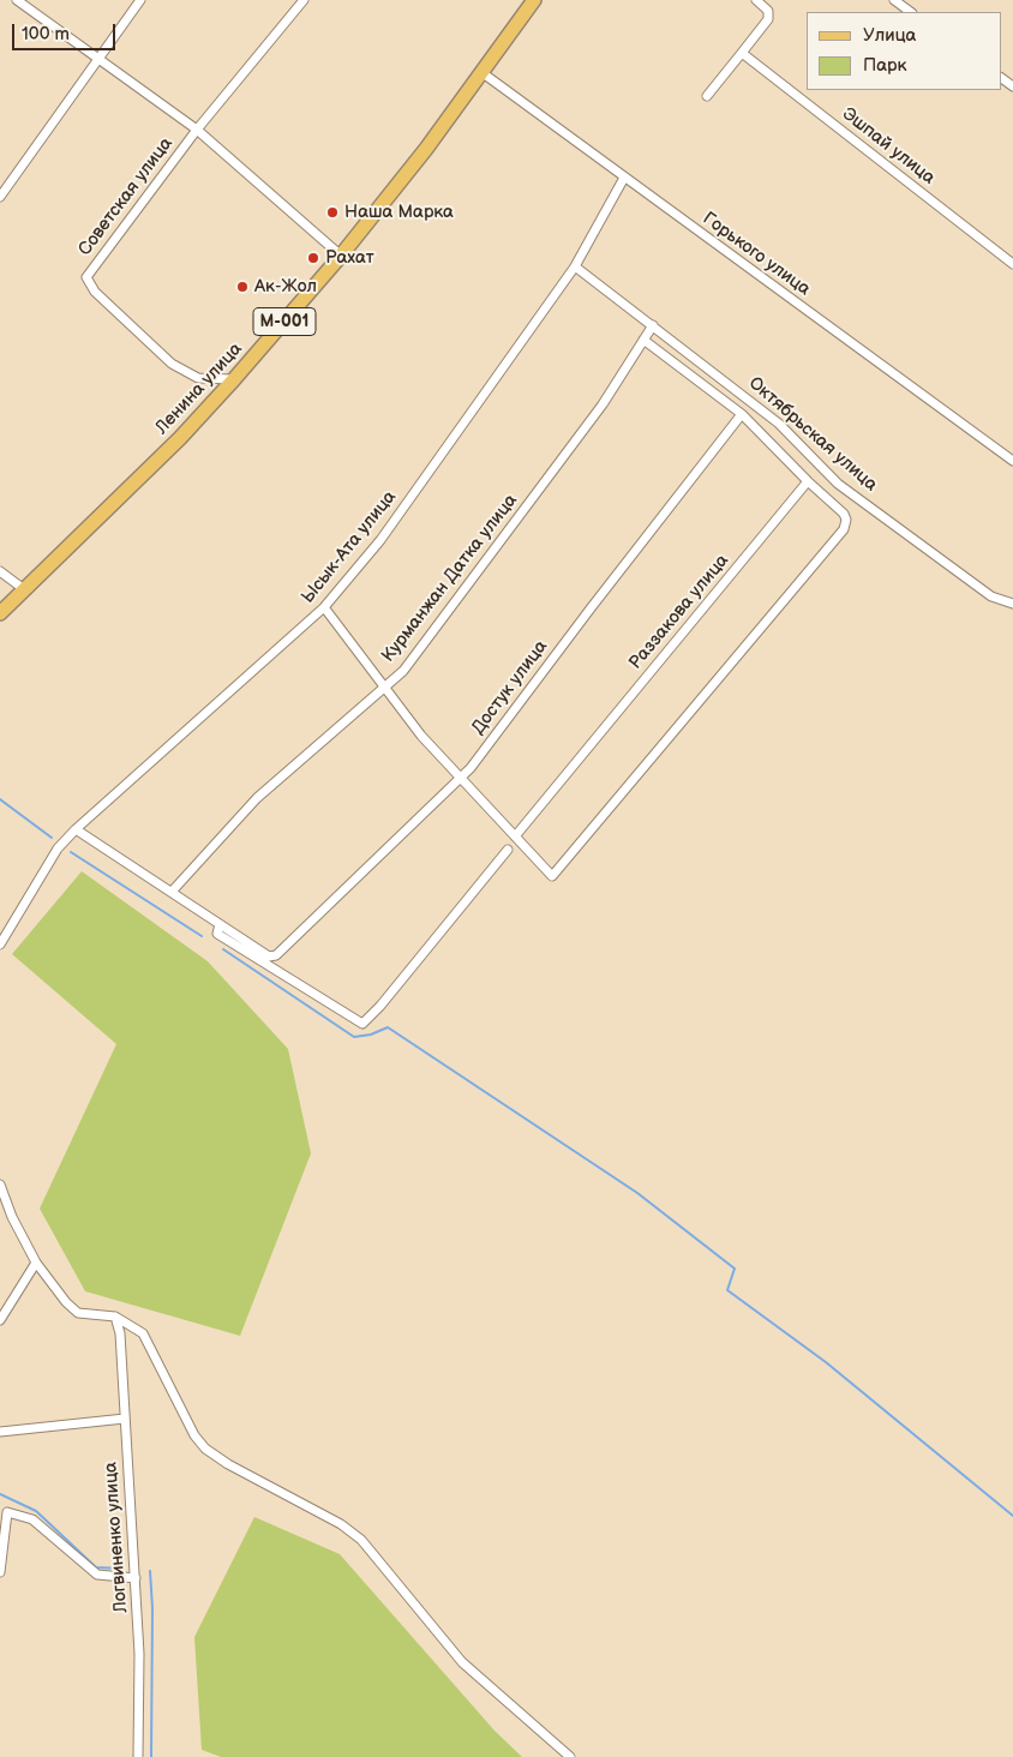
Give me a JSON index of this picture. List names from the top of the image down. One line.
{"streets":{"main road":["М-001","Ленина улица"],"street":["Эшпай улица","Советская улица","Горького улица","Октябрьская улица","Ысык-Ата улица","Курманжан Датка улица","Раззакова улица","Достук улица","Логвиненко улица"]},"crossings":[["Советская улица","Ленина улица"],["Горького улица","Ленина улица"],["Горького улица","Ысык-Ата улица"],["Октябрьская улица","Курманжан Датка улица"]],"places":["Наша Марка","Рахат","Ак-Жол"],"legend":["Улица","Парк"],"scale_bar":"100 m"}
